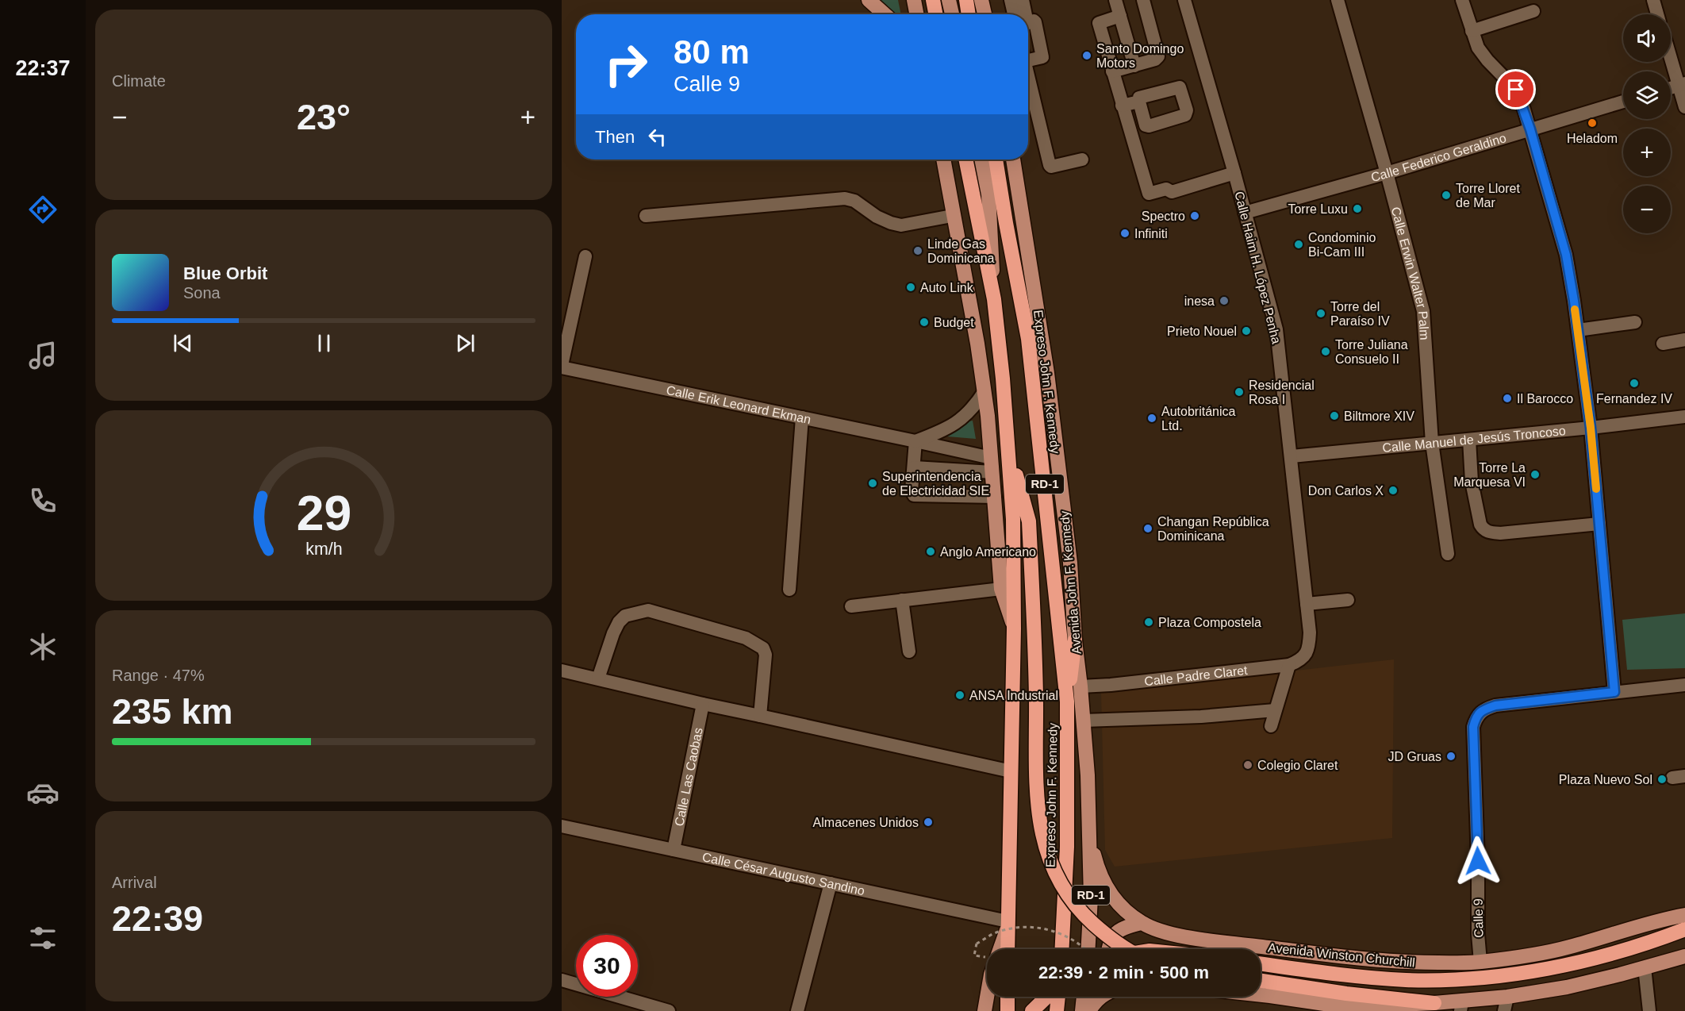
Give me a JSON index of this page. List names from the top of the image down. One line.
{"streets":{"highway":["Expreso John F. Kennedy","RD-1"],"main road":["Avenida John F. Kennedy","Avenida Winston Churchill"],"street":["Calle Federico Geraldino","Calle Haim H. López Penha","Calle Erwin Walter Palm","Calle Erik Leonard Ekman","Calle Manuel de Jesús Troncoso","Calle Padre Claret","Calle Las Caobas","Calle César Augusto Sandino","Calle 9"]},"crossings":[["Calle Federico Geraldino","Calle Haim H. López Penha"],["Calle Federico Geraldino","Calle Erwin Walter Palm"],["Calle Haim H. López Penha","Calle Manuel de Jesús Troncoso"],["Calle Haim H. López Penha","Calle Padre Claret"],["Calle Erwin Walter Palm","Calle Manuel de Jesús Troncoso"],["Calle Erik Leonard Ekman","RD-1"],["RD-1","Calle César Augusto Sandino"],["Avenida John F. Kennedy","Calle Padre Claret"],["Avenida John F. Kennedy","Avenida Winston Churchill"],["Calle Las Caobas","Calle César Augusto Sandino"],["Calle 9","Avenida Winston Churchill"]],"places":["Santo Domingo Motors","Heladom","Torre Lloret de Mar","Torre Luxu","Spectro","Infiniti","Condominio Bi-Cam III","Linde Gas Dominicana","Auto Link","inesa","Torre del Paraíso IV","Budget","Prieto Nouel","Torre Juliana Consuelo II","Fernandez IV","Residencial Rosa I","Il Barocco","Biltmore XIV","Autobritánica Ltd.","Torre La Marquesa VI","Superintendencia de Electricidad SIE","Don Carlos X","Changan República Dominicana","Anglo Americano","Plaza Compostela","ANSA Industrial","JD Gruas","Colegio Claret","Plaza Nuevo Sol","Almacenes Unidos"],"page":{"tabs":"22:37","tile":["Climate",["Range · 47%","235 km"],["Arrival","22:39"]],"map_buttons":["+","−"],"turn":["80 m","Calle 9"],"heat":["−","23°","+"],"then":"Then","song":["Blue Orbit","Sona"],"limit":"30","trip":"22:39 · 2 min · 500 m","gauge":["29","km/h"]}}
